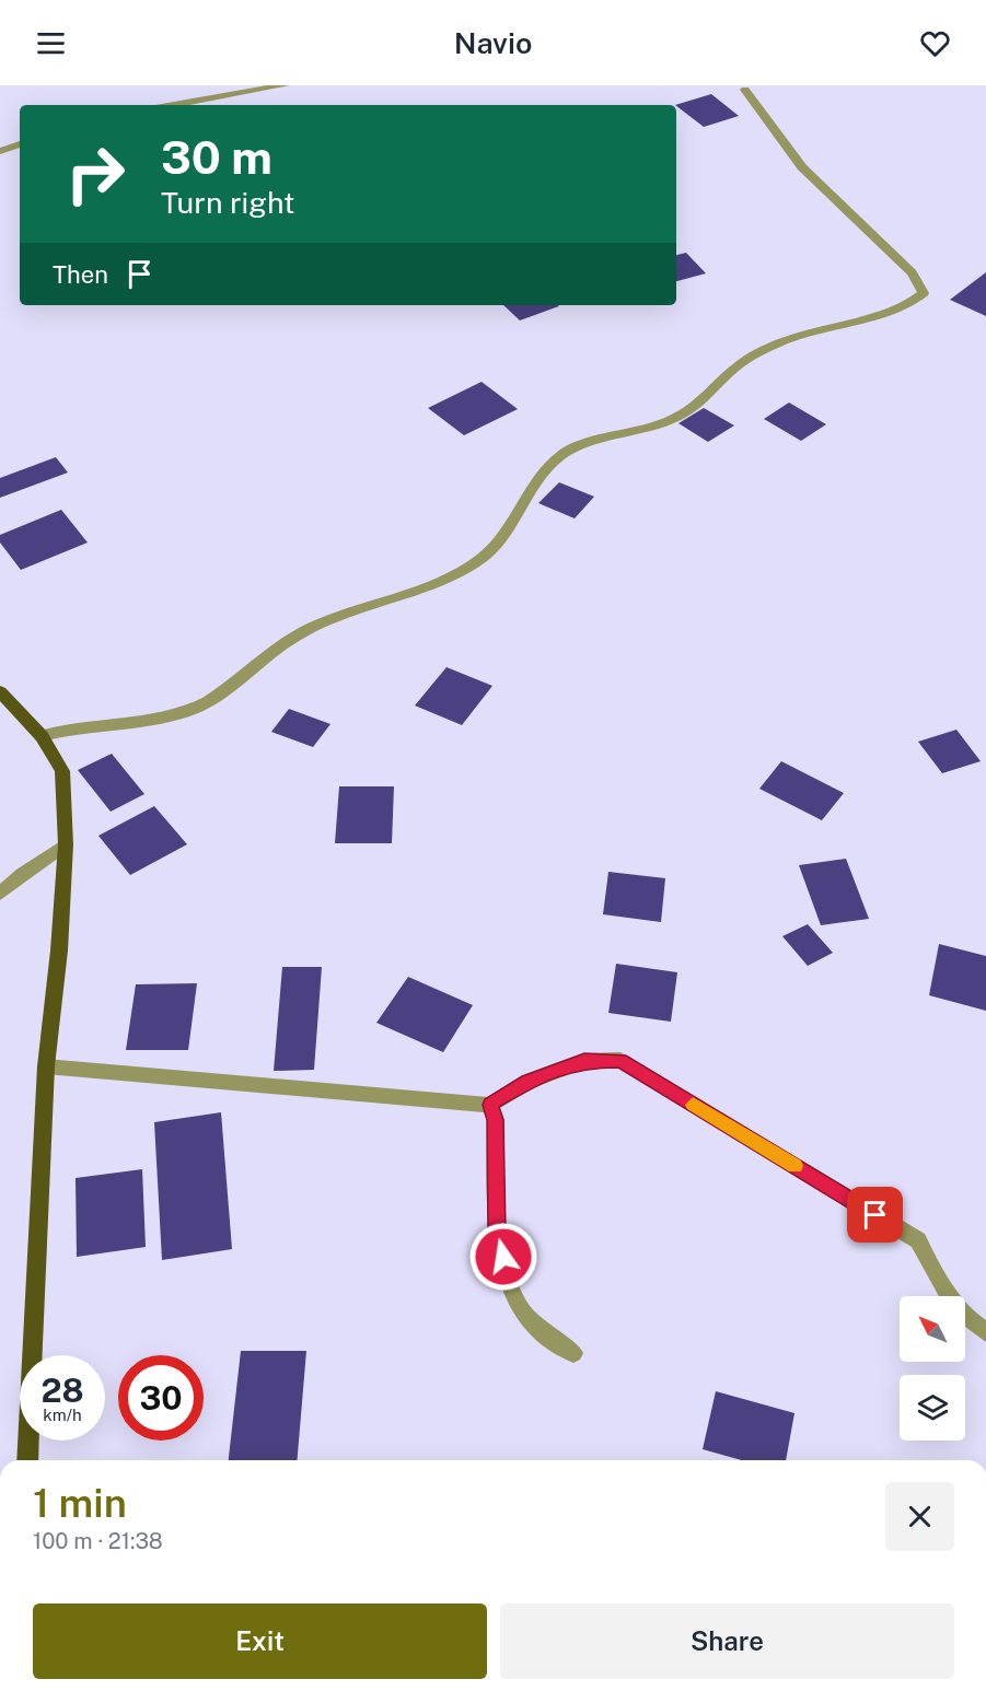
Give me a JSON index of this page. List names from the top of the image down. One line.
{"north":"top left","page":{"header":"Navio","turn":["30 m","Turn right"],"then":"Then","speed":"28 km/h","limit":"30","heading":["1 min","100 m · 21:38"],"buttons":["Exit","Share"]}}
